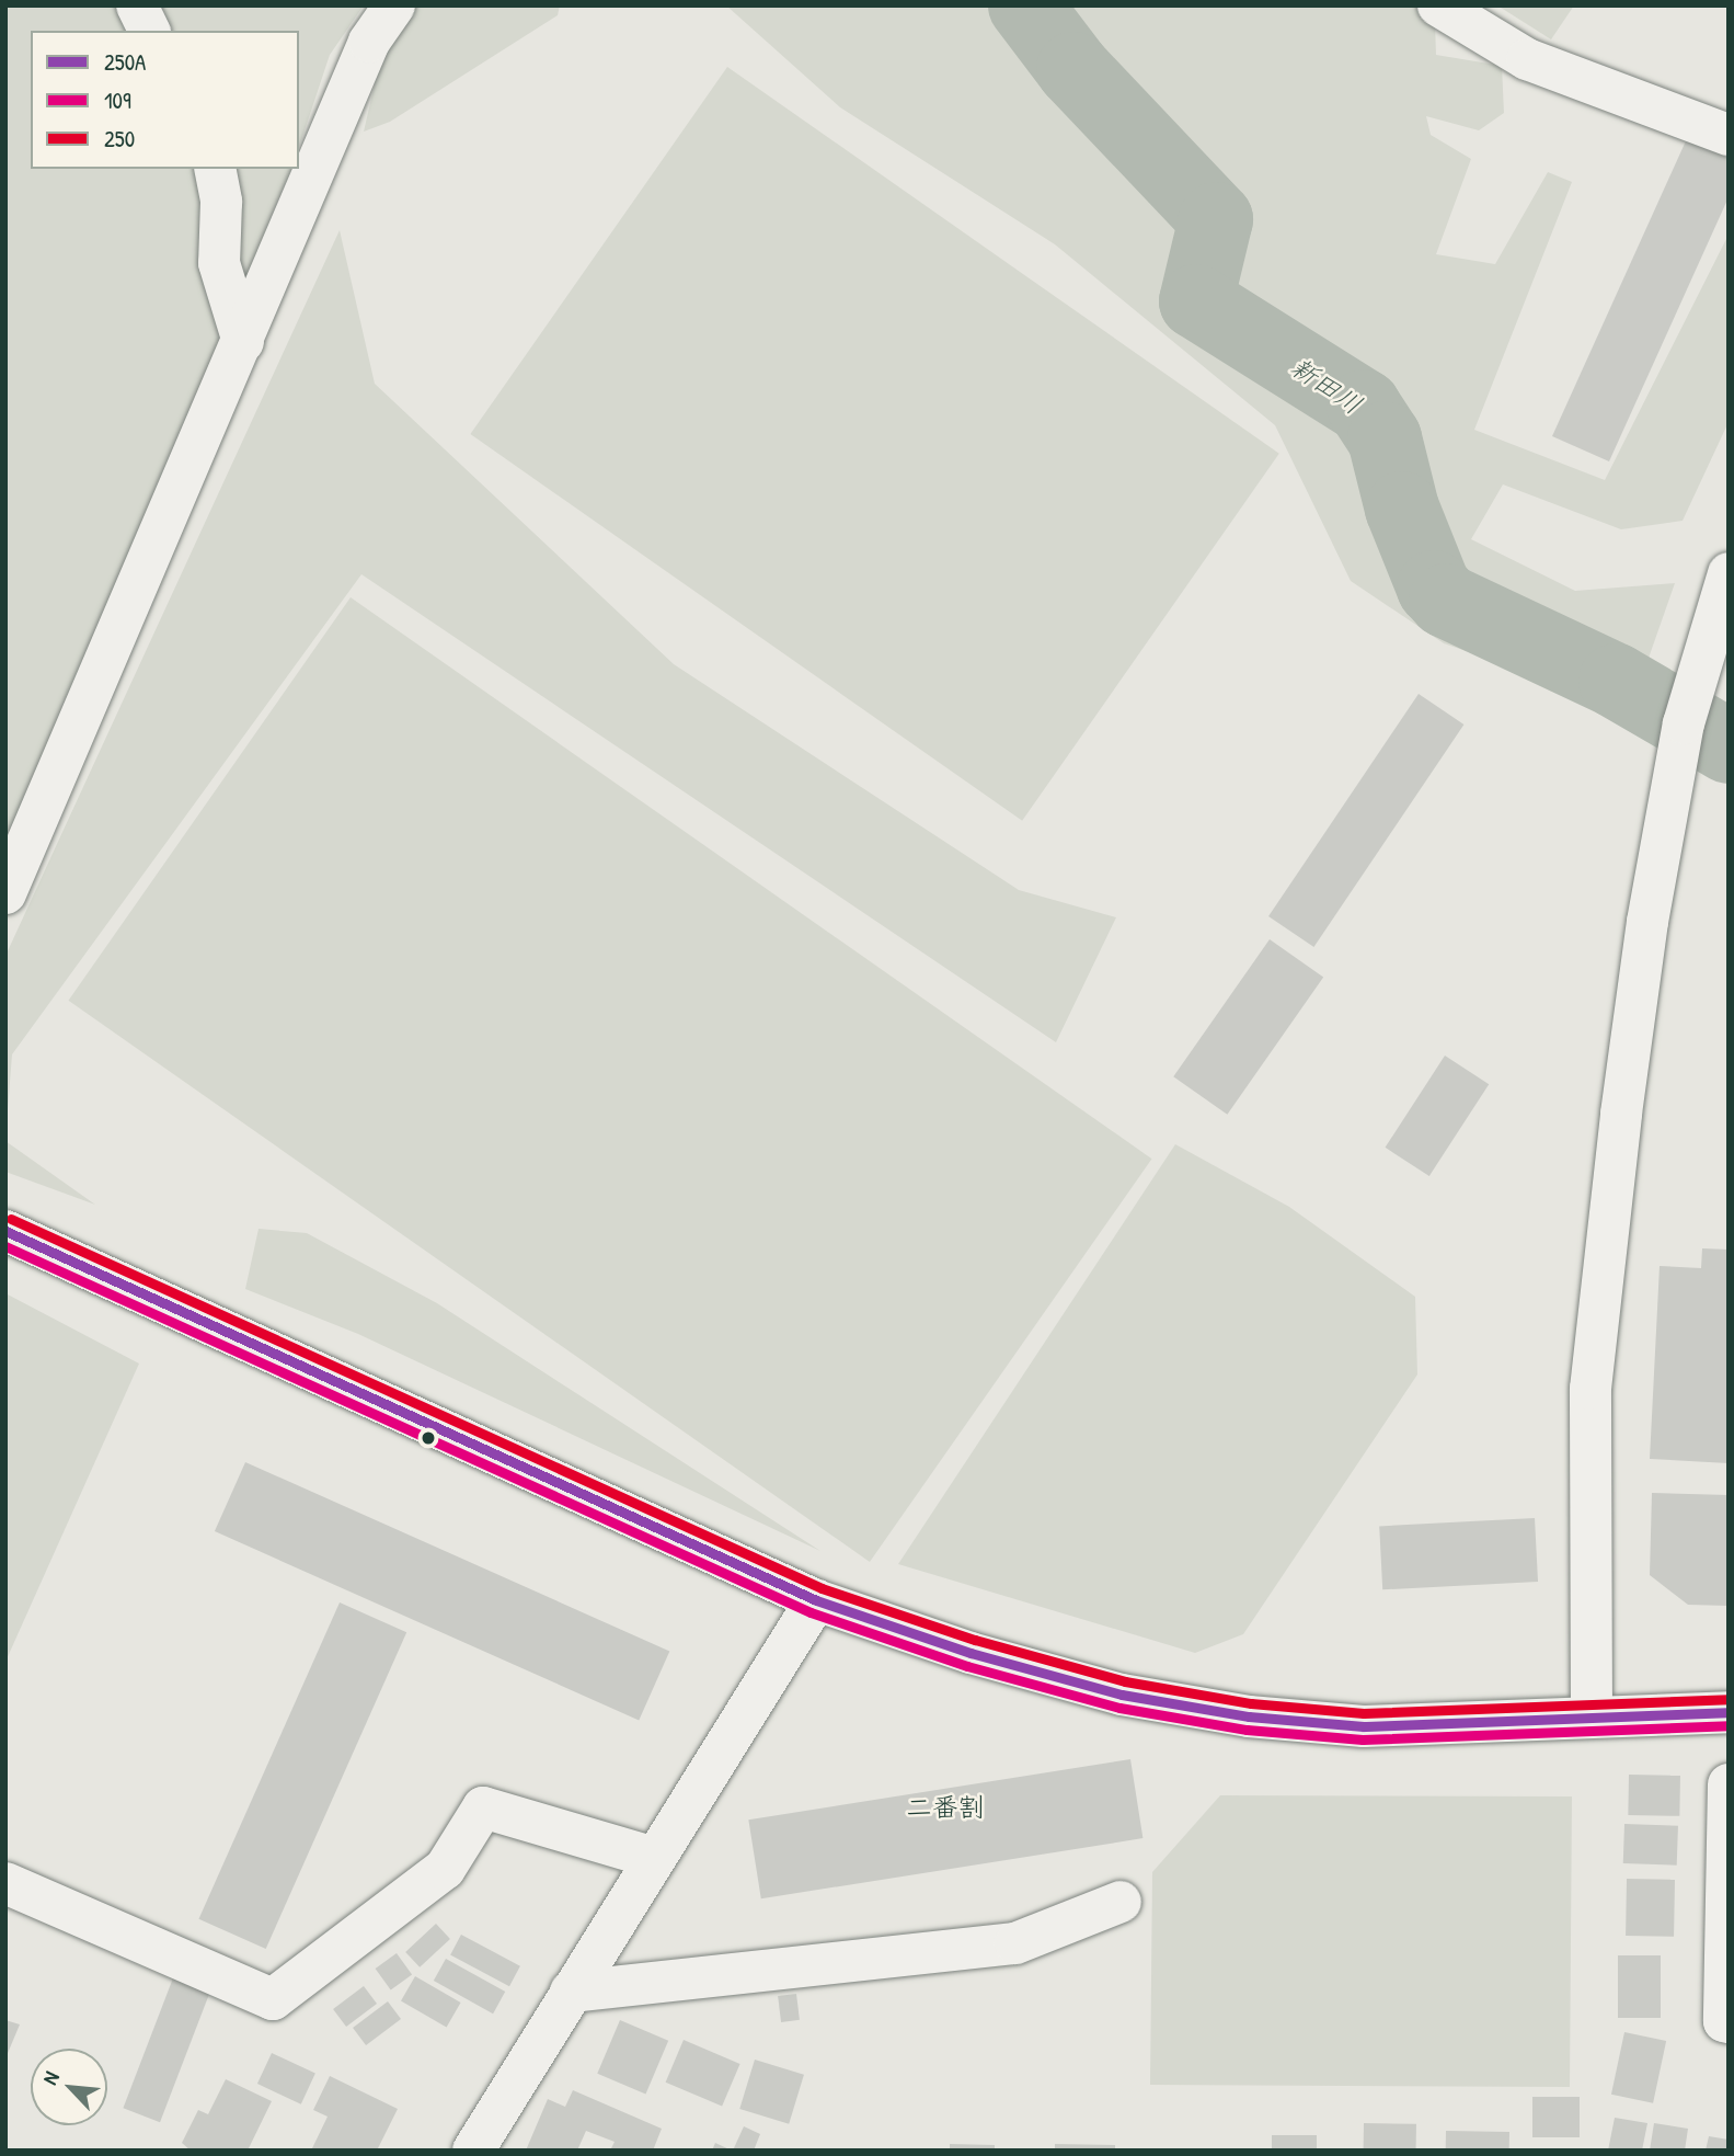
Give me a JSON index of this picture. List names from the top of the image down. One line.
{"districts":["二番割"],"water":["新田川"],"lines":["transit line 250","transit line 250A","transit line 109"],"legend":["250A","109","250"],"north":"top left"}
